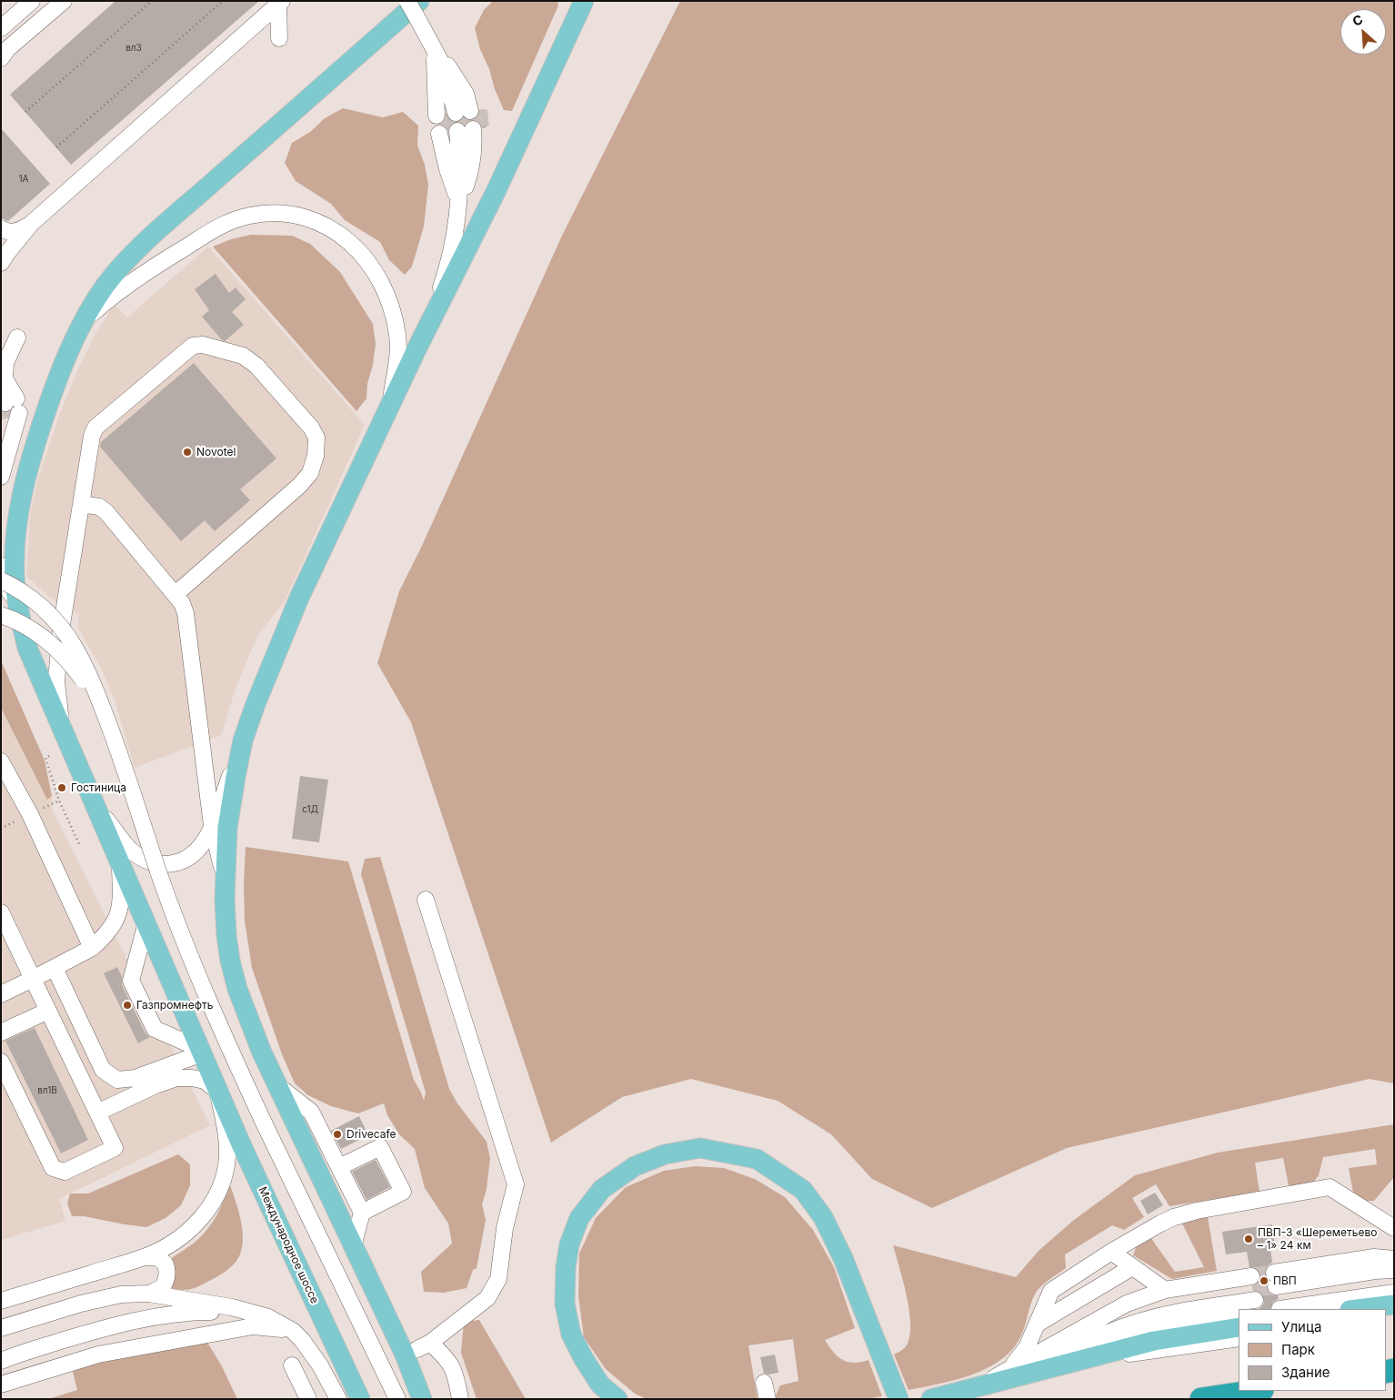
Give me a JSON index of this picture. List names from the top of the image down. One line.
{"streets":{"main road":["Международное шоссе"]},"places":["Novotel","Гостиница","Газпромнефть","Drivecafe","ПВП-3 «Шереметьево – 1» 24 км","ПВП"],"house_numbers":["вл3","1А","c1Д","вл1В"],"legend":["Улица","Парк","Здание"],"north":"top left"}
